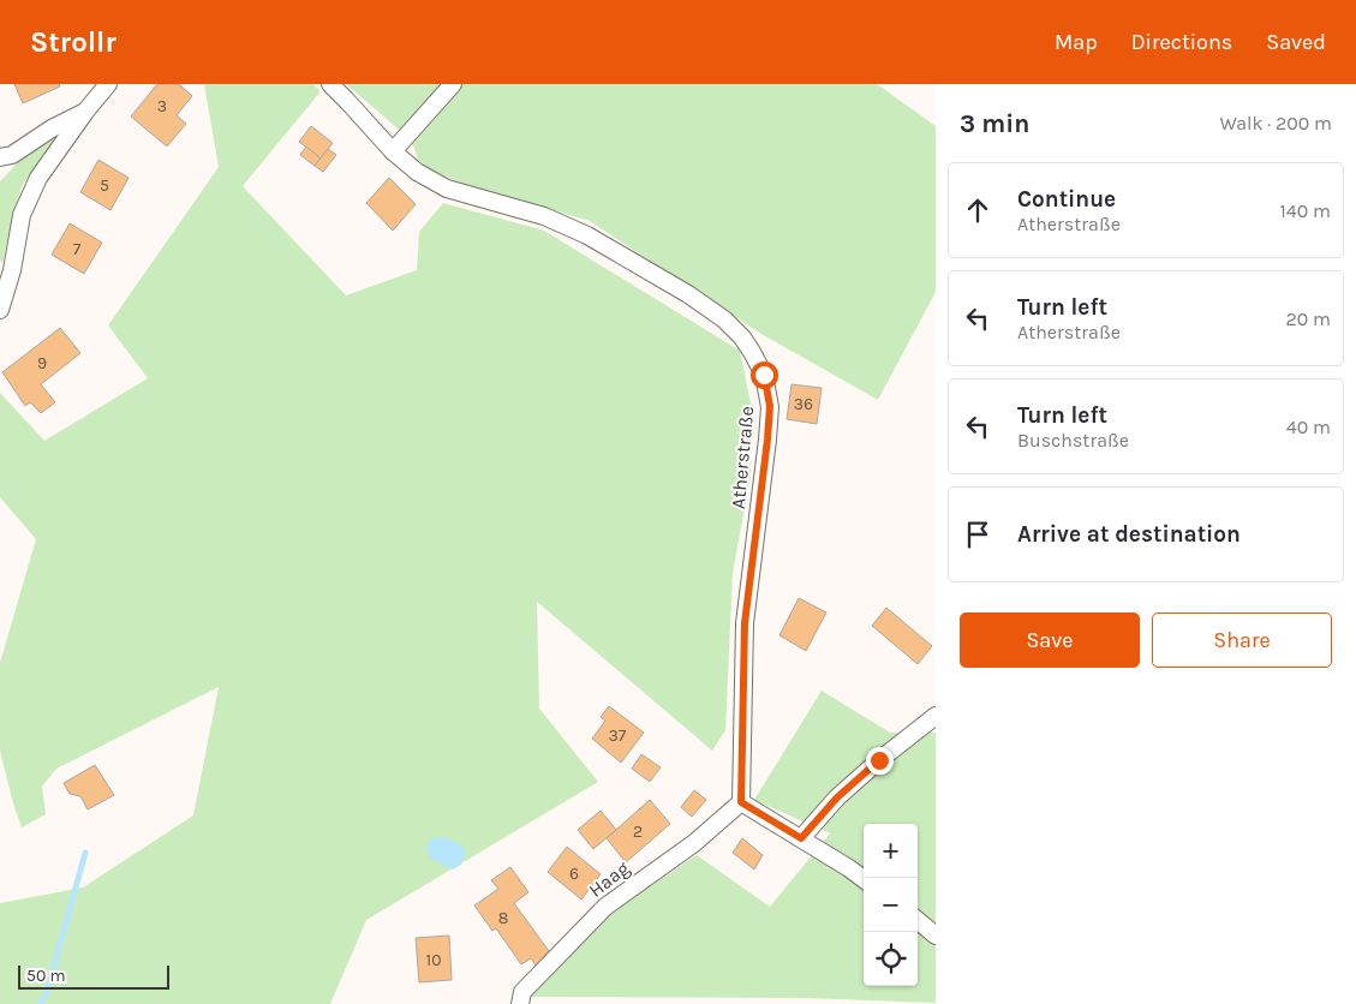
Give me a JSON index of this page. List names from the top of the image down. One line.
{"streets":{"street":["Atherstraße","Haag"]},"crossings":[["Atherstraße","Haag"]],"house_numbers":["3","5","7","9","36","37","2","6","8","10"],"scale_bar":"50 m","page":{"header":"Strollr","nav":["Map","Directions","Saved"],"heading":["3 min","Walk · 200 m"],"list":[["Continue","Atherstraße","140 m"],["Turn left","Atherstraße","20 m"],["Turn left","Buschstraße","40 m"],"Arrive at destination"],"buttons":["Save","Share"],"map_buttons":["+","−"],"scale":"50 m"}}
